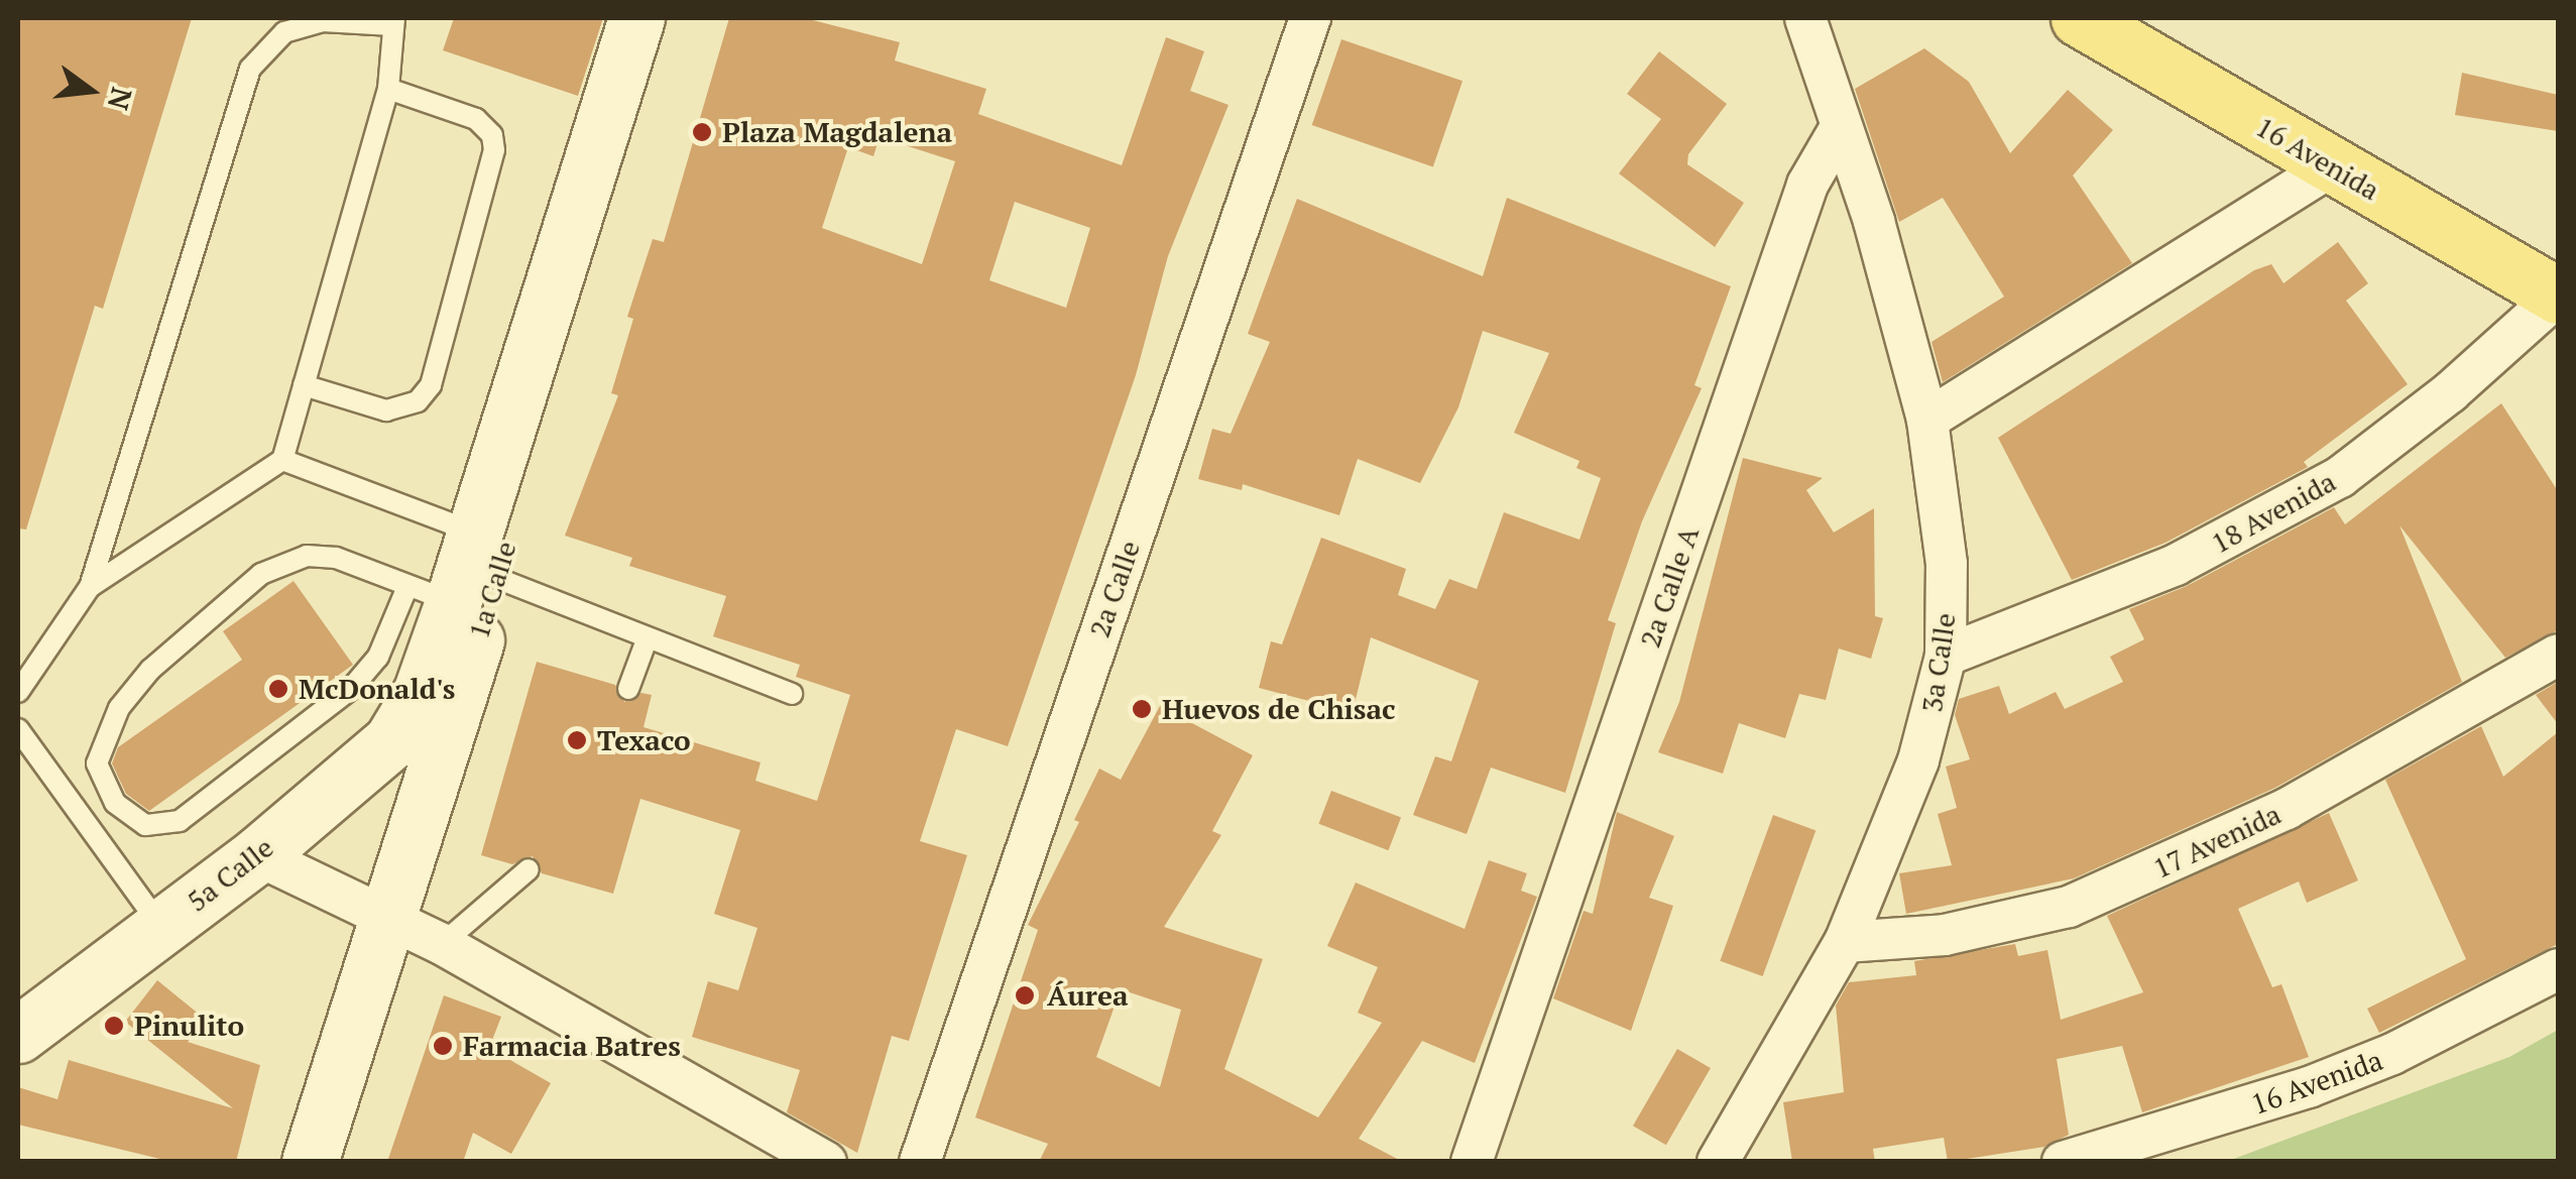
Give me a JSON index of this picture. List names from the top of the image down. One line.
{"streets":{"main road":["16 Avenida","1a Calle","5a Calle"],"street":["18 Avenida","2a Calle A","2a Calle","3a Calle","17 Avenida"]},"crossings":[["16 Avenida","18 Avenida"],["18 Avenida","3a Calle"],["2a Calle A","3a Calle"],["1a Calle","5a Calle"],["3a Calle","17 Avenida"]],"places":["Plaza Magdalena","McDonald's","Huevos de Chisac","Texaco","Áurea","Pinulito","Farmacia Batres"],"north":"right"}
